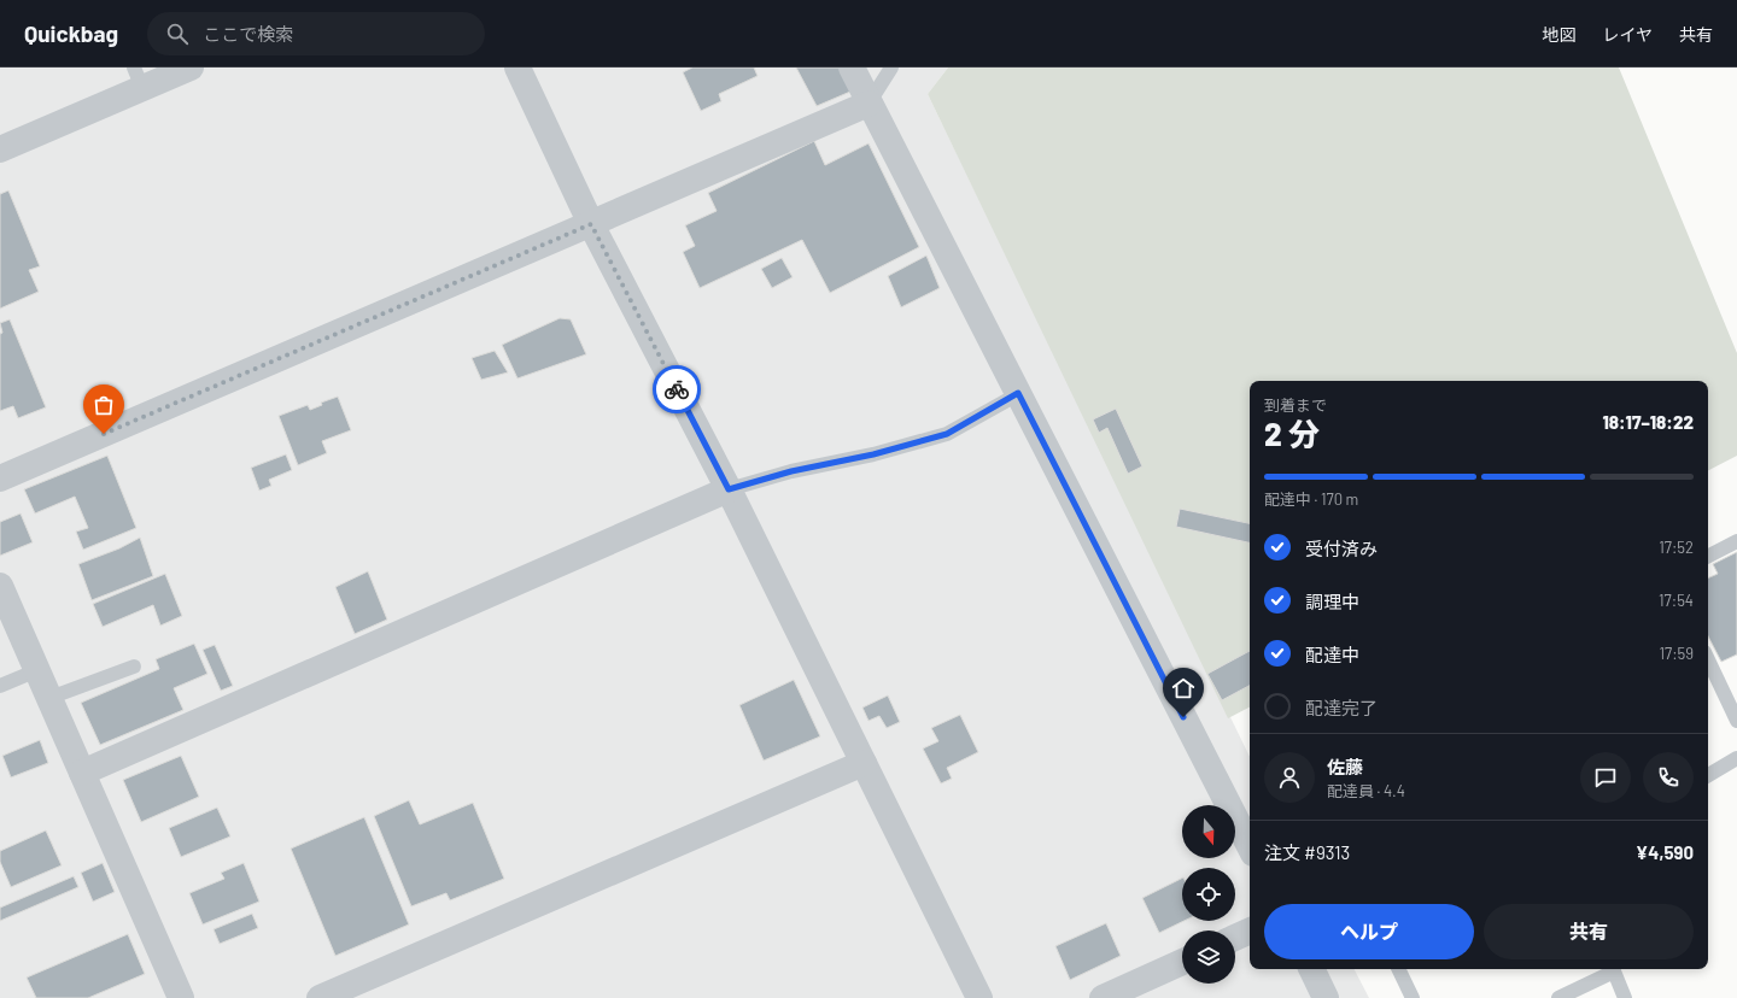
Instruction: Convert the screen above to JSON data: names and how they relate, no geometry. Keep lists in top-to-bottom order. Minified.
{"north":"bottom","page":{"header":"Quickbag","search":"ここで検索","nav":["地図","レイヤ","共有"],"heading":["2 分","到着まで","18:17–18:22"],"panel":["佐藤","配達員 · 4.4","注文 #9313","¥4,590"],"bar":"配達中 · 170 m","list":[["受付済み","17:52"],["調理中","17:54"],["配達中","17:59"],"配達完了"],"buttons":["ヘルプ","共有"]}}
